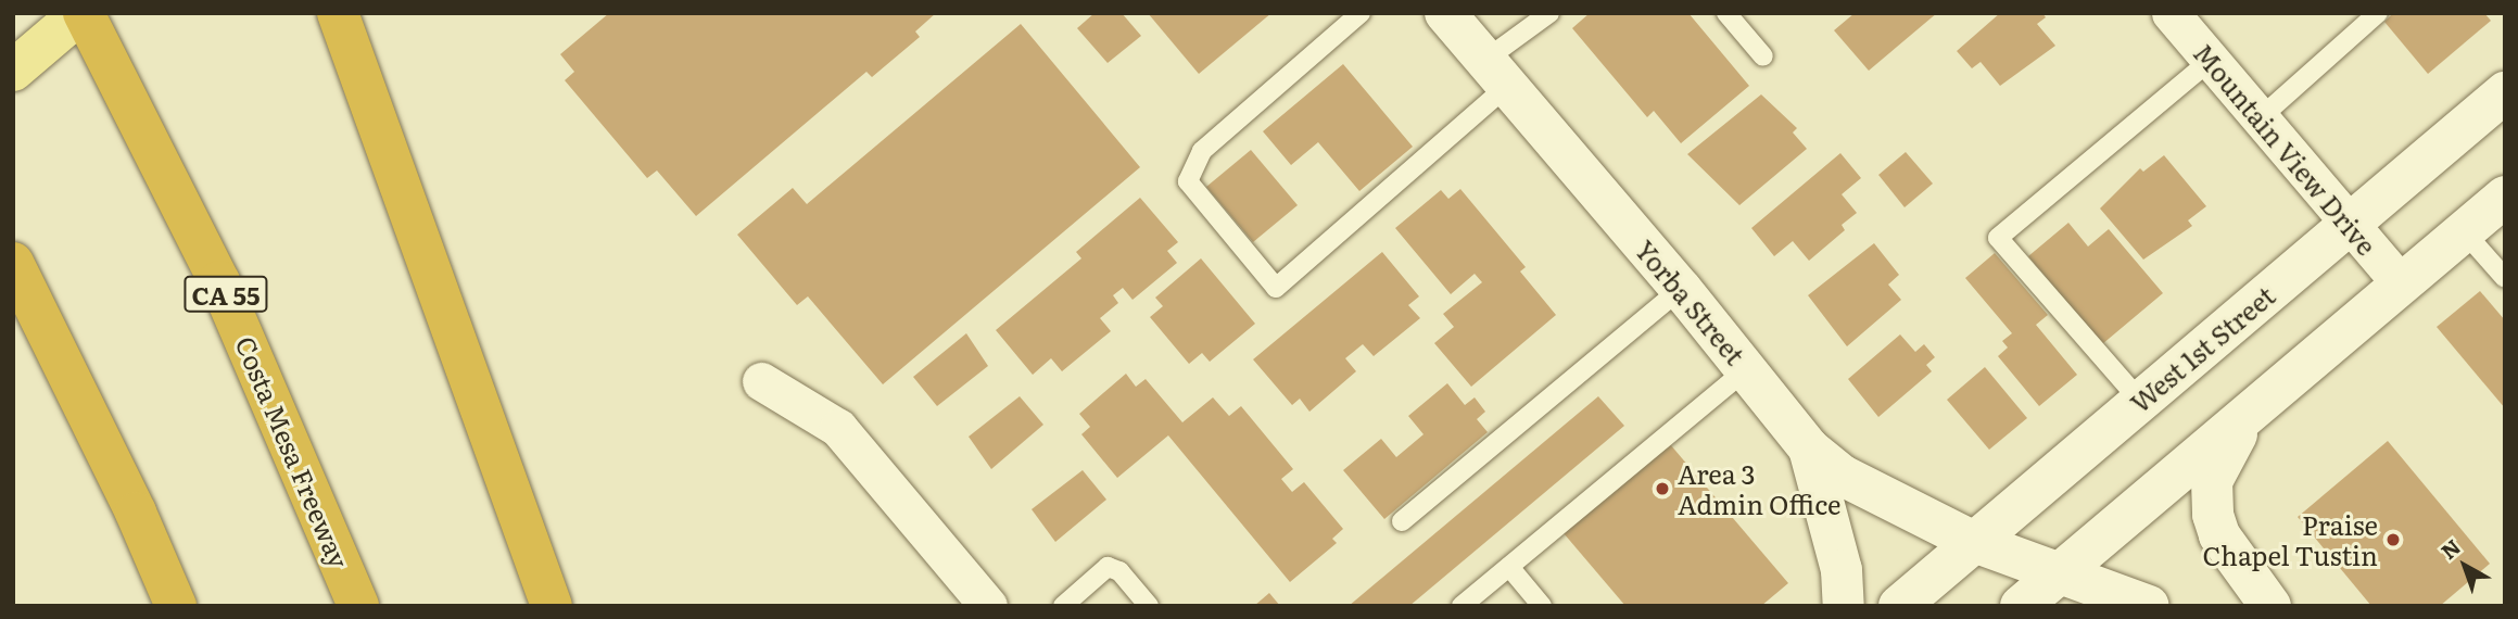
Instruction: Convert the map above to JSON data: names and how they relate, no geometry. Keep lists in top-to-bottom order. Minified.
{"streets":{"highway":["CA 55","Costa Mesa Freeway"],"main road":["Yorba Street","West 1st Street"],"street":["Mountain View Drive"]},"crossings":[["Mountain View Drive","West 1st Street"],["Yorba Street","West 1st Street"]],"places":["Area 3 Admin Office","Praise Chapel Tustin"],"north":"top left"}
